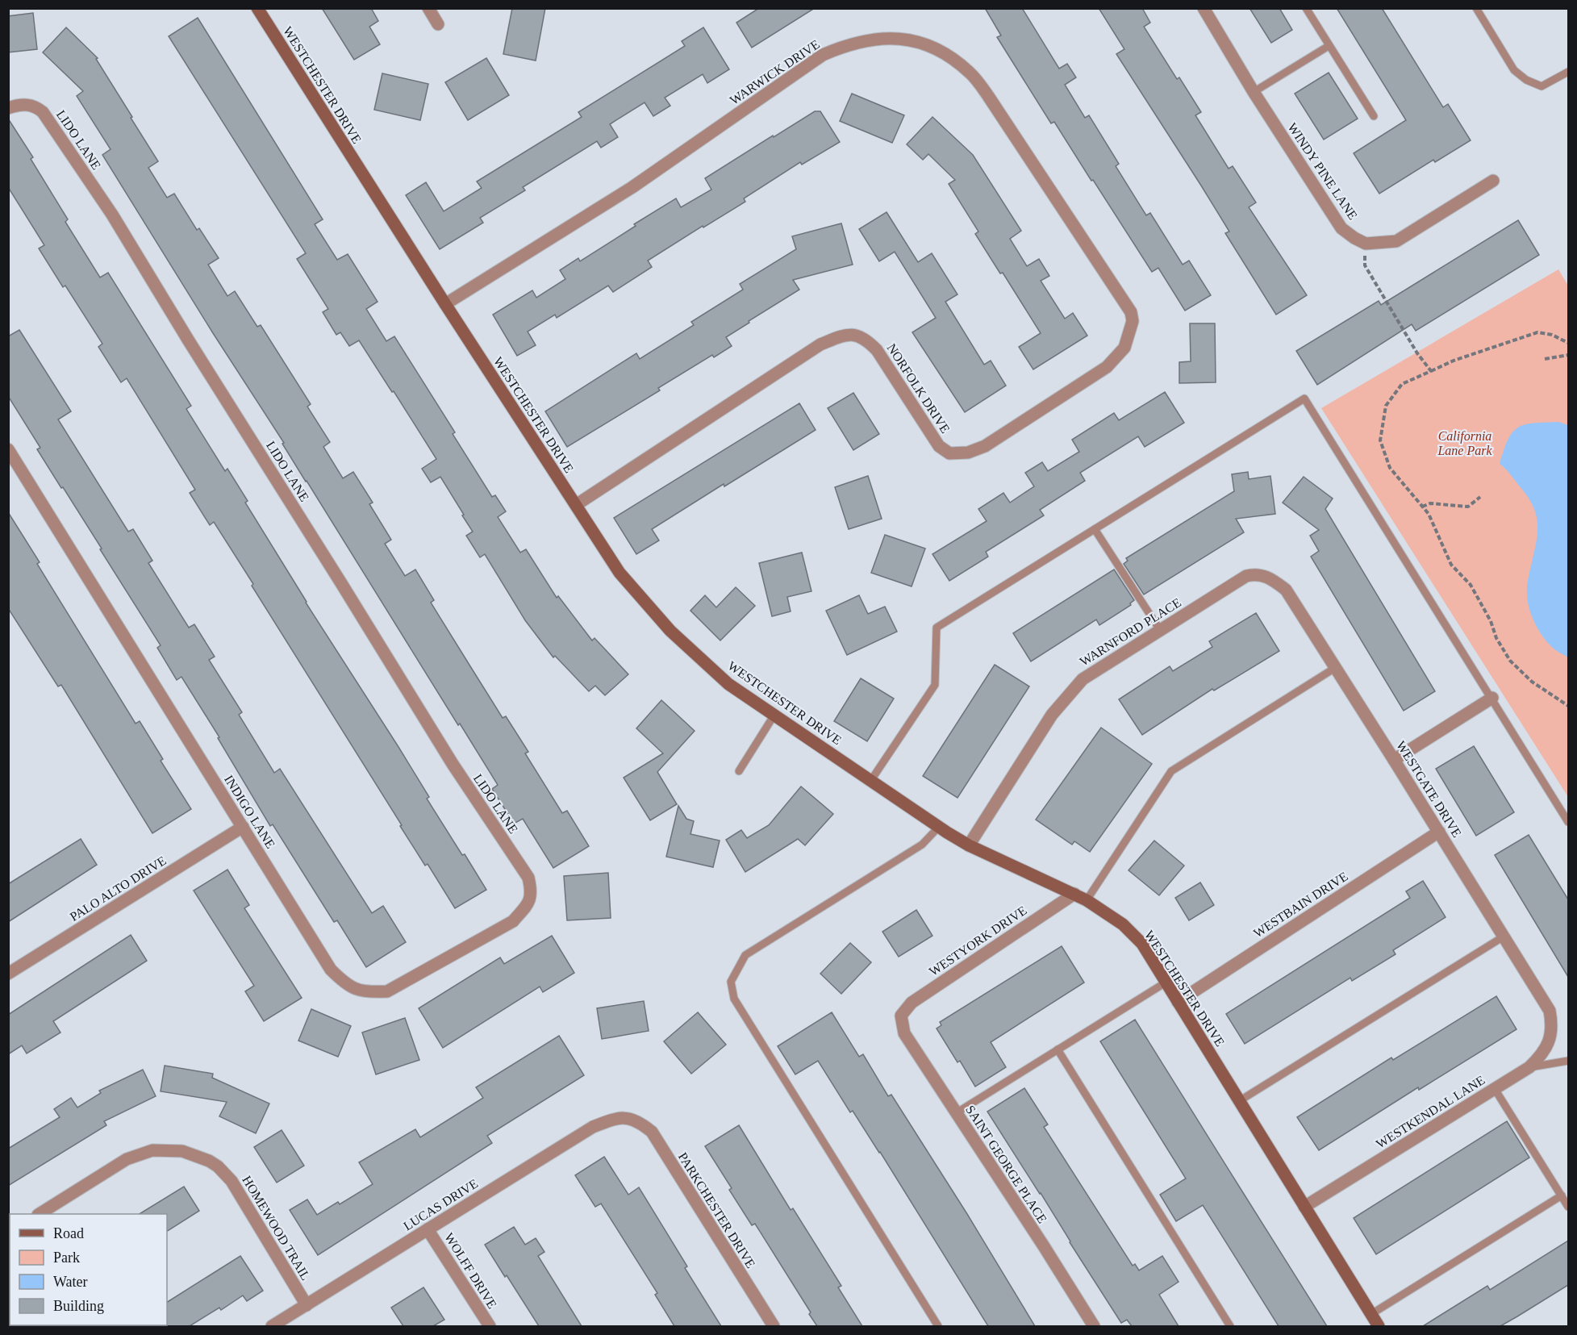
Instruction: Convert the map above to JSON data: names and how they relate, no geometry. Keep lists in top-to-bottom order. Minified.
{"streets":{"street":["WARWICK DRIVE","WESTCHESTER DRIVE","LIDO LANE","WINDY PINE LANE","NORFOLK DRIVE","WARNFORD PLACE","WESTGATE DRIVE","INDIGO LANE","PALO ALTO DRIVE","WESTBAIN DRIVE","WESTYORK DRIVE","WESTKENDAL LANE","SAINT GEORGE PLACE","LUCAS DRIVE","PARKCHESTER DRIVE","HOMEWOOD TRAIL","WOLFF DRIVE"]},"crossings":[["WARWICK DRIVE","WESTCHESTER DRIVE"],["WARWICK DRIVE","NORFOLK DRIVE"],["WESTCHESTER DRIVE","NORFOLK DRIVE"],["WESTCHESTER DRIVE","WARNFORD PLACE"],["WESTCHESTER DRIVE","WESTBAIN DRIVE"],["WESTCHESTER DRIVE","WESTYORK DRIVE"],["WESTCHESTER DRIVE","WESTKENDAL LANE"],["LIDO LANE","INDIGO LANE"],["WARNFORD PLACE","WESTGATE DRIVE"],["WESTGATE DRIVE","WESTBAIN DRIVE"],["WESTGATE DRIVE","WESTKENDAL LANE"],["INDIGO LANE","PALO ALTO DRIVE"],["WESTYORK DRIVE","SAINT GEORGE PLACE"],["LUCAS DRIVE","PARKCHESTER DRIVE"],["LUCAS DRIVE","HOMEWOOD TRAIL"],["LUCAS DRIVE","WOLFF DRIVE"]],"parks":["California Lane Park"],"legend":["Road","Park","Water","Building"]}
